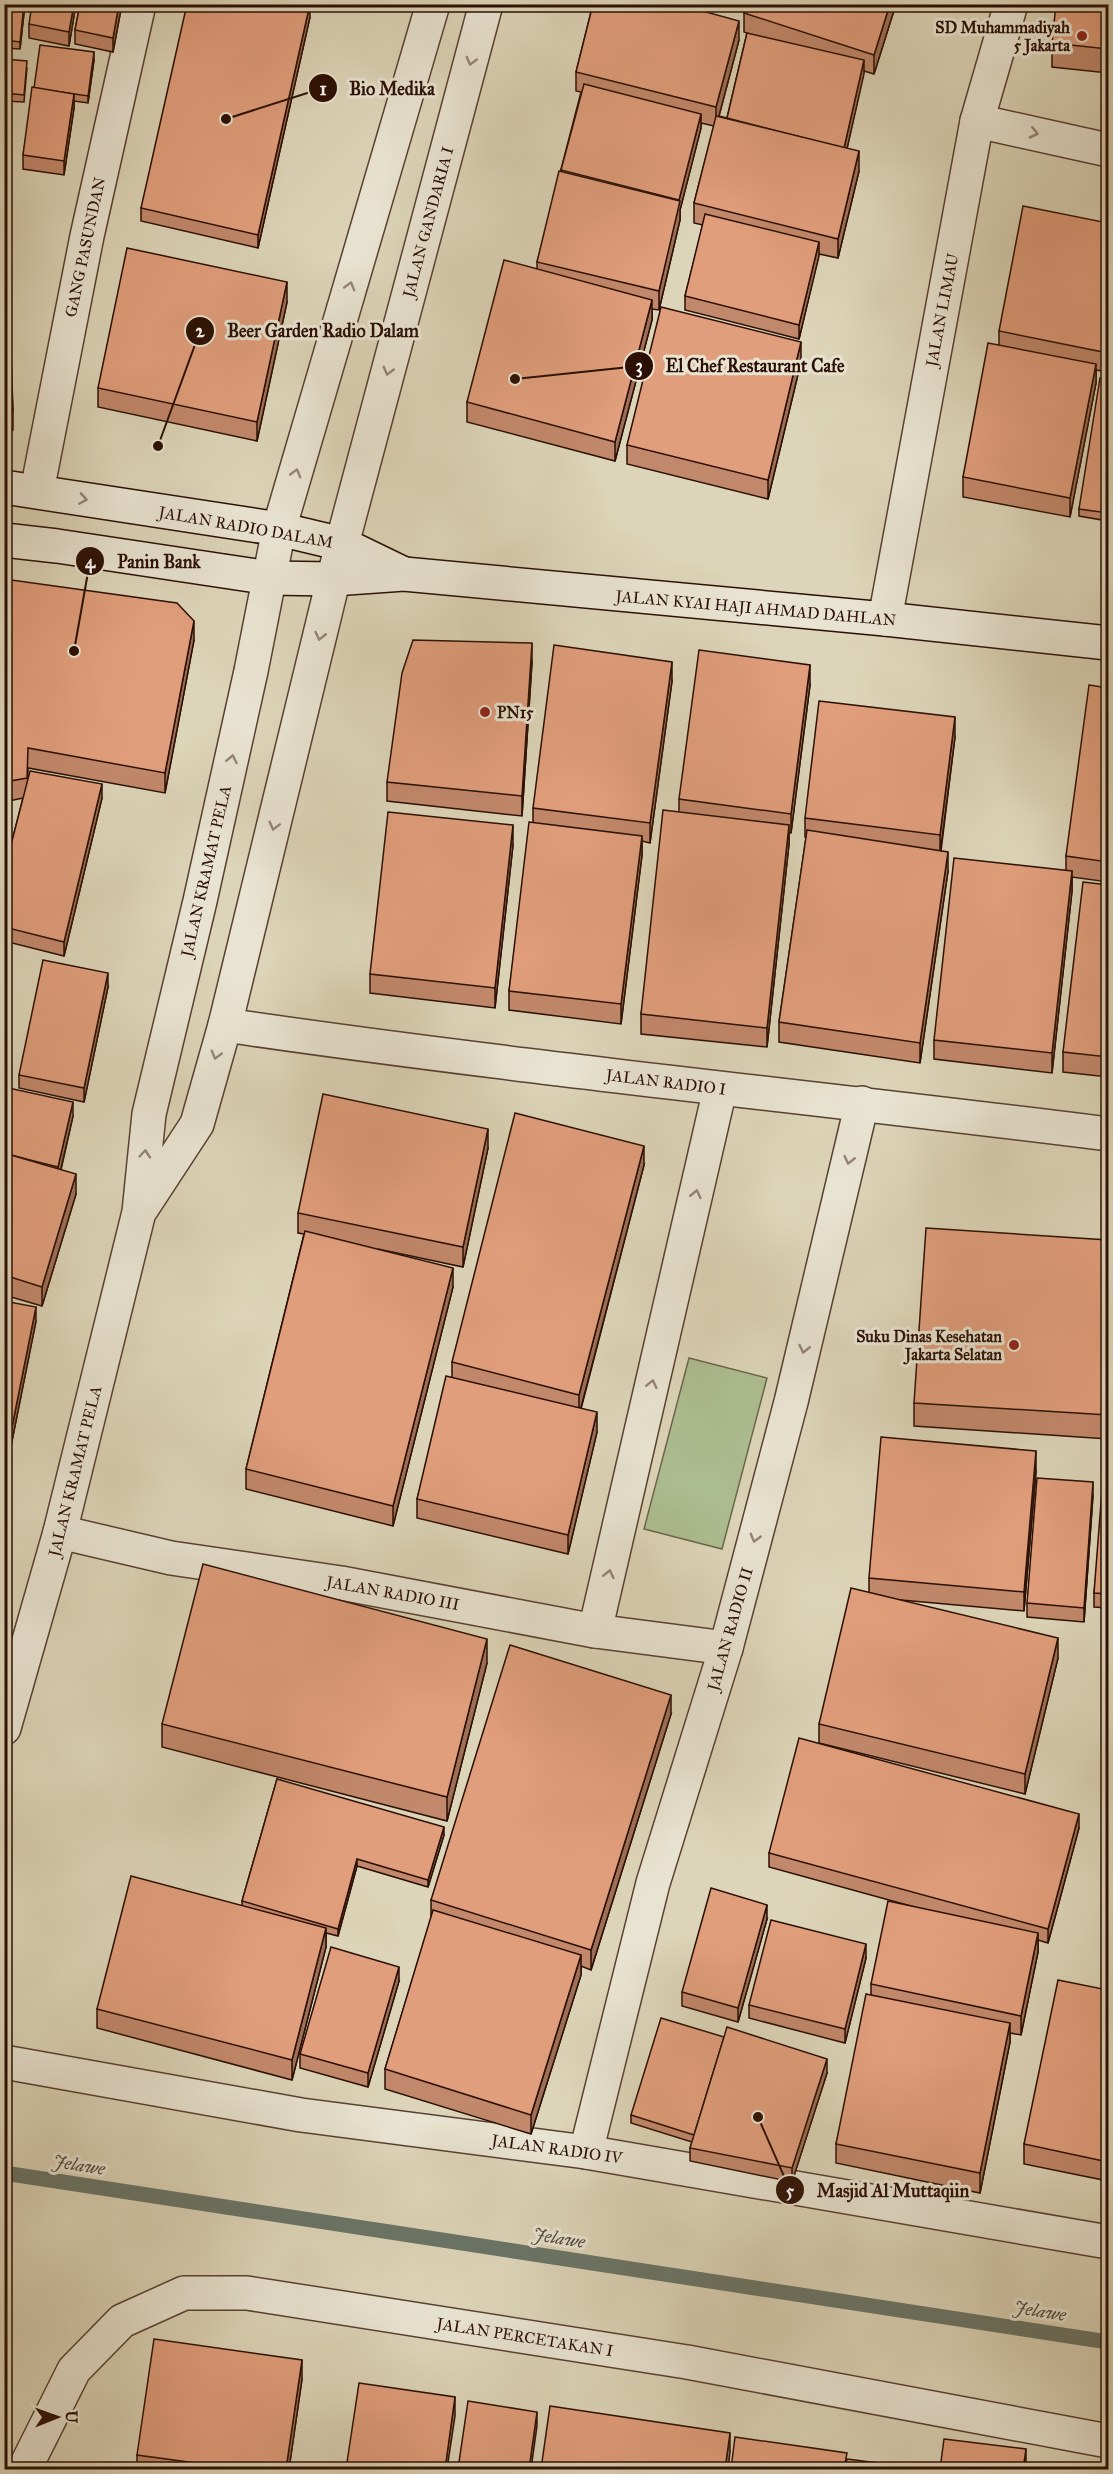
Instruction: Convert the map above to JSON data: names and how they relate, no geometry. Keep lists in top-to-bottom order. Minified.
{"streets":{"street":["JALAN GANDARIA I","GANG PASUNDAN","JALAN LIMAU","JALAN RADIO DALAM","JALAN KYAI HAJI AHMAD DAHLAN","JALAN KRAMAT PELA","JALAN RADIO I","JALAN RADIO III","JALAN RADIO II","JALAN RADIO IV","JALAN PERCETAKAN I"]},"crossings":[["JALAN GANDARIA I","JALAN RADIO DALAM"],["JALAN GANDARIA I","JALAN KRAMAT PELA"],["GANG PASUNDAN","JALAN RADIO DALAM"],["JALAN LIMAU","JALAN KYAI HAJI AHMAD DAHLAN"],["JALAN RADIO DALAM","JALAN KYAI HAJI AHMAD DAHLAN"],["JALAN RADIO DALAM","JALAN KRAMAT PELA"],["JALAN KRAMAT PELA","JALAN RADIO I"],["JALAN KRAMAT PELA","JALAN RADIO III"],["JALAN RADIO I","JALAN RADIO II"],["JALAN RADIO III","JALAN RADIO II"],["JALAN RADIO II","JALAN RADIO IV"]],"water":["Jelawe"],"places":["SD Muhammadiyah 5 Jakarta","Bio Medika","El Chef Restaurant Cafe","Beer Garden Radio Dalam","Panin Bank","PN15","Suku Dinas Kesehatan Jakarta Selatan","Masjid Al Muttaqiin"],"north":"right"}
